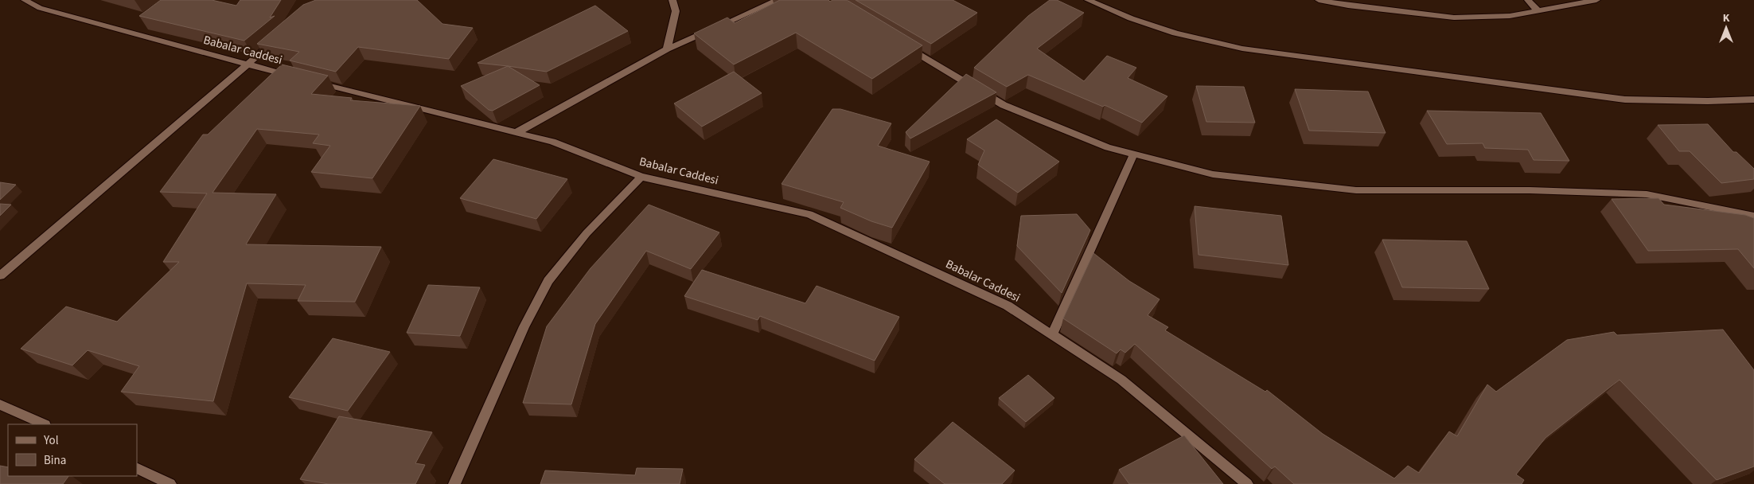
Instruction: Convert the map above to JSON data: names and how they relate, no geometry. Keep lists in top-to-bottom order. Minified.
{"streets":{"street":["Babalar Caddesi"]},"legend":["Yol","Bina"],"north":"top"}
